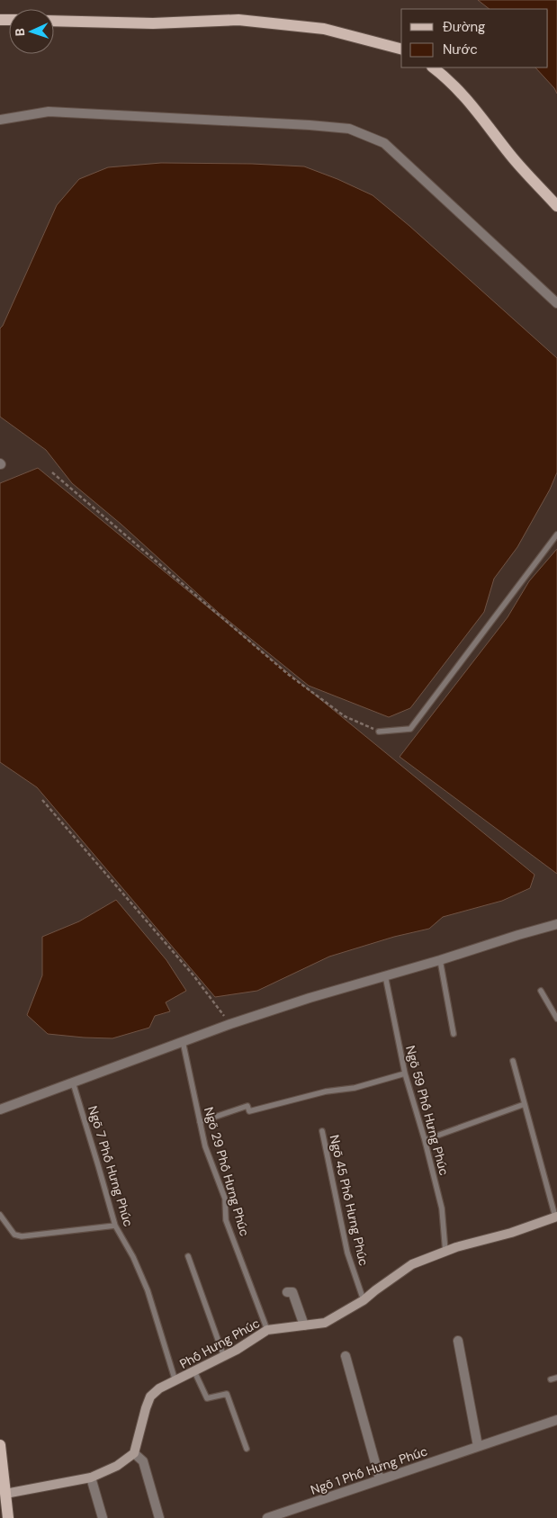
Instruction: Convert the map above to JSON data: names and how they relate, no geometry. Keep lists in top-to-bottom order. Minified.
{"streets":{"street":["Phố Hưng Phúc","Ngõ 1 Phố Hưng Phúc"],"lane":["Ngõ 59 Phố Hưng Phúc","Ngõ 7 Phố Hưng Phúc","Ngõ 29 Phố Hưng Phúc","Ngõ 45 Phố Hưng Phúc"]},"crossings":[["Ngõ 59 Phố Hưng Phúc","Phố Hưng Phúc"],["Ngõ 7 Phố Hưng Phúc","Phố Hưng Phúc"],["Ngõ 29 Phố Hưng Phúc","Phố Hưng Phúc"],["Ngõ 45 Phố Hưng Phúc","Phố Hưng Phúc"]],"legend":["Đường","Nước"],"north":"left"}
